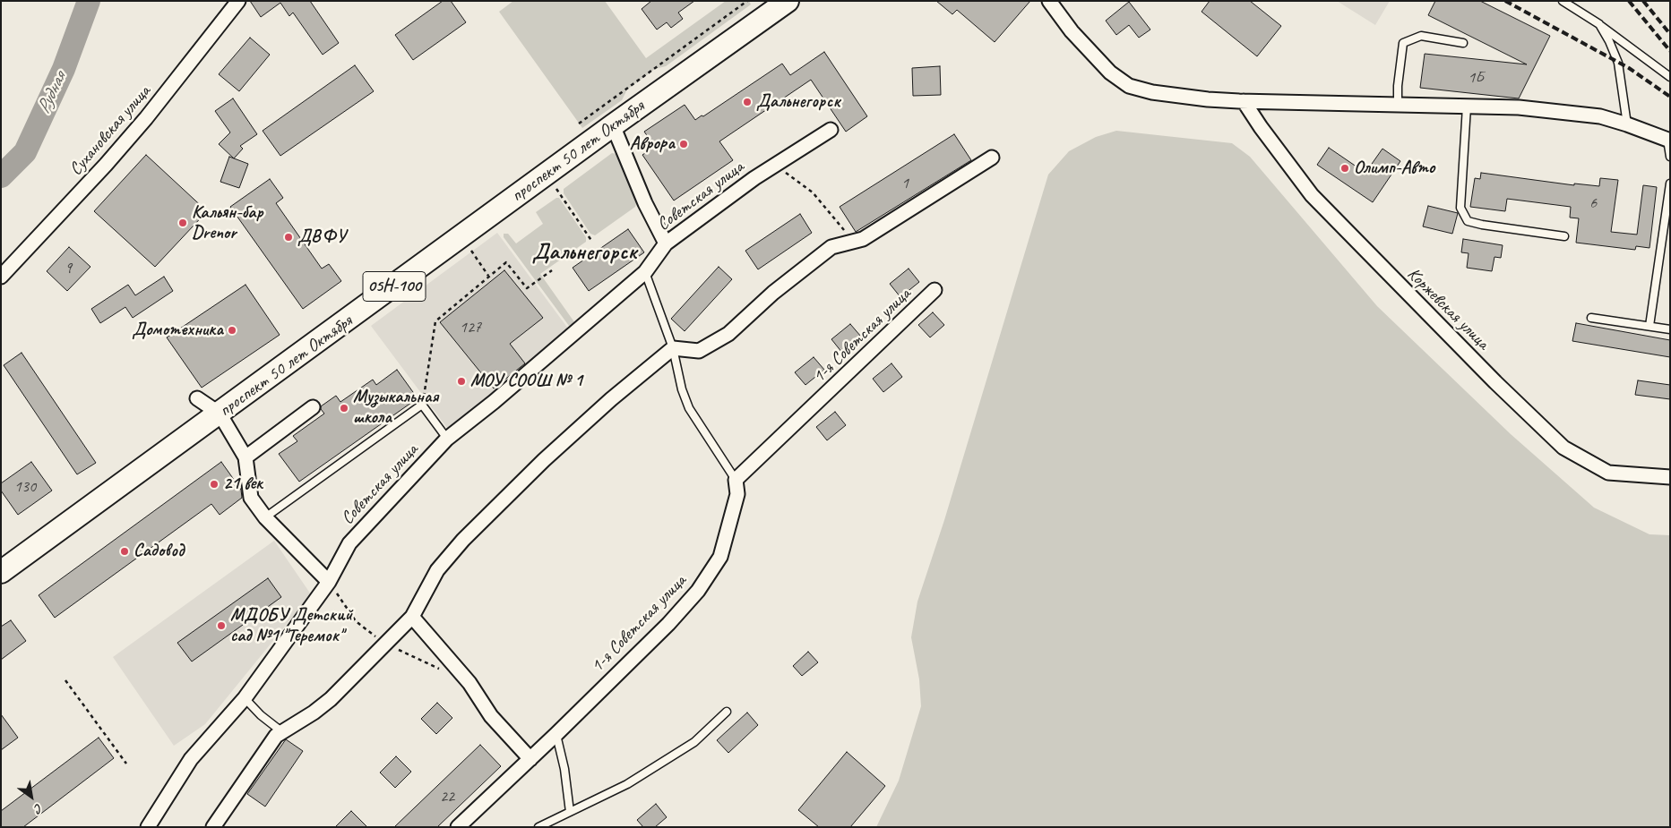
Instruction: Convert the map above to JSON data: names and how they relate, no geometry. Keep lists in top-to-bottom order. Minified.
{"streets":{"main road":["проспект 50 лет Октября","05Н-100"],"street":["Сухановская улица","Советская улица","Коржевская улица","1-я Советская улица"]},"districts":["Дальнегорск"],"water":["Рудная"],"places":["Дальнегорск","Аврора","Олимп-Авто","Кальян-бар Drenor","ДВФУ","Домотехника","МОУ СООШ № 1","Музыкальная школа","21 век","Садовод","МДОБУ Детский сад №1 \"Теремок\""],"house_numbers":["1Б","1","6","9","127","130","22"],"north":"bottom right"}
